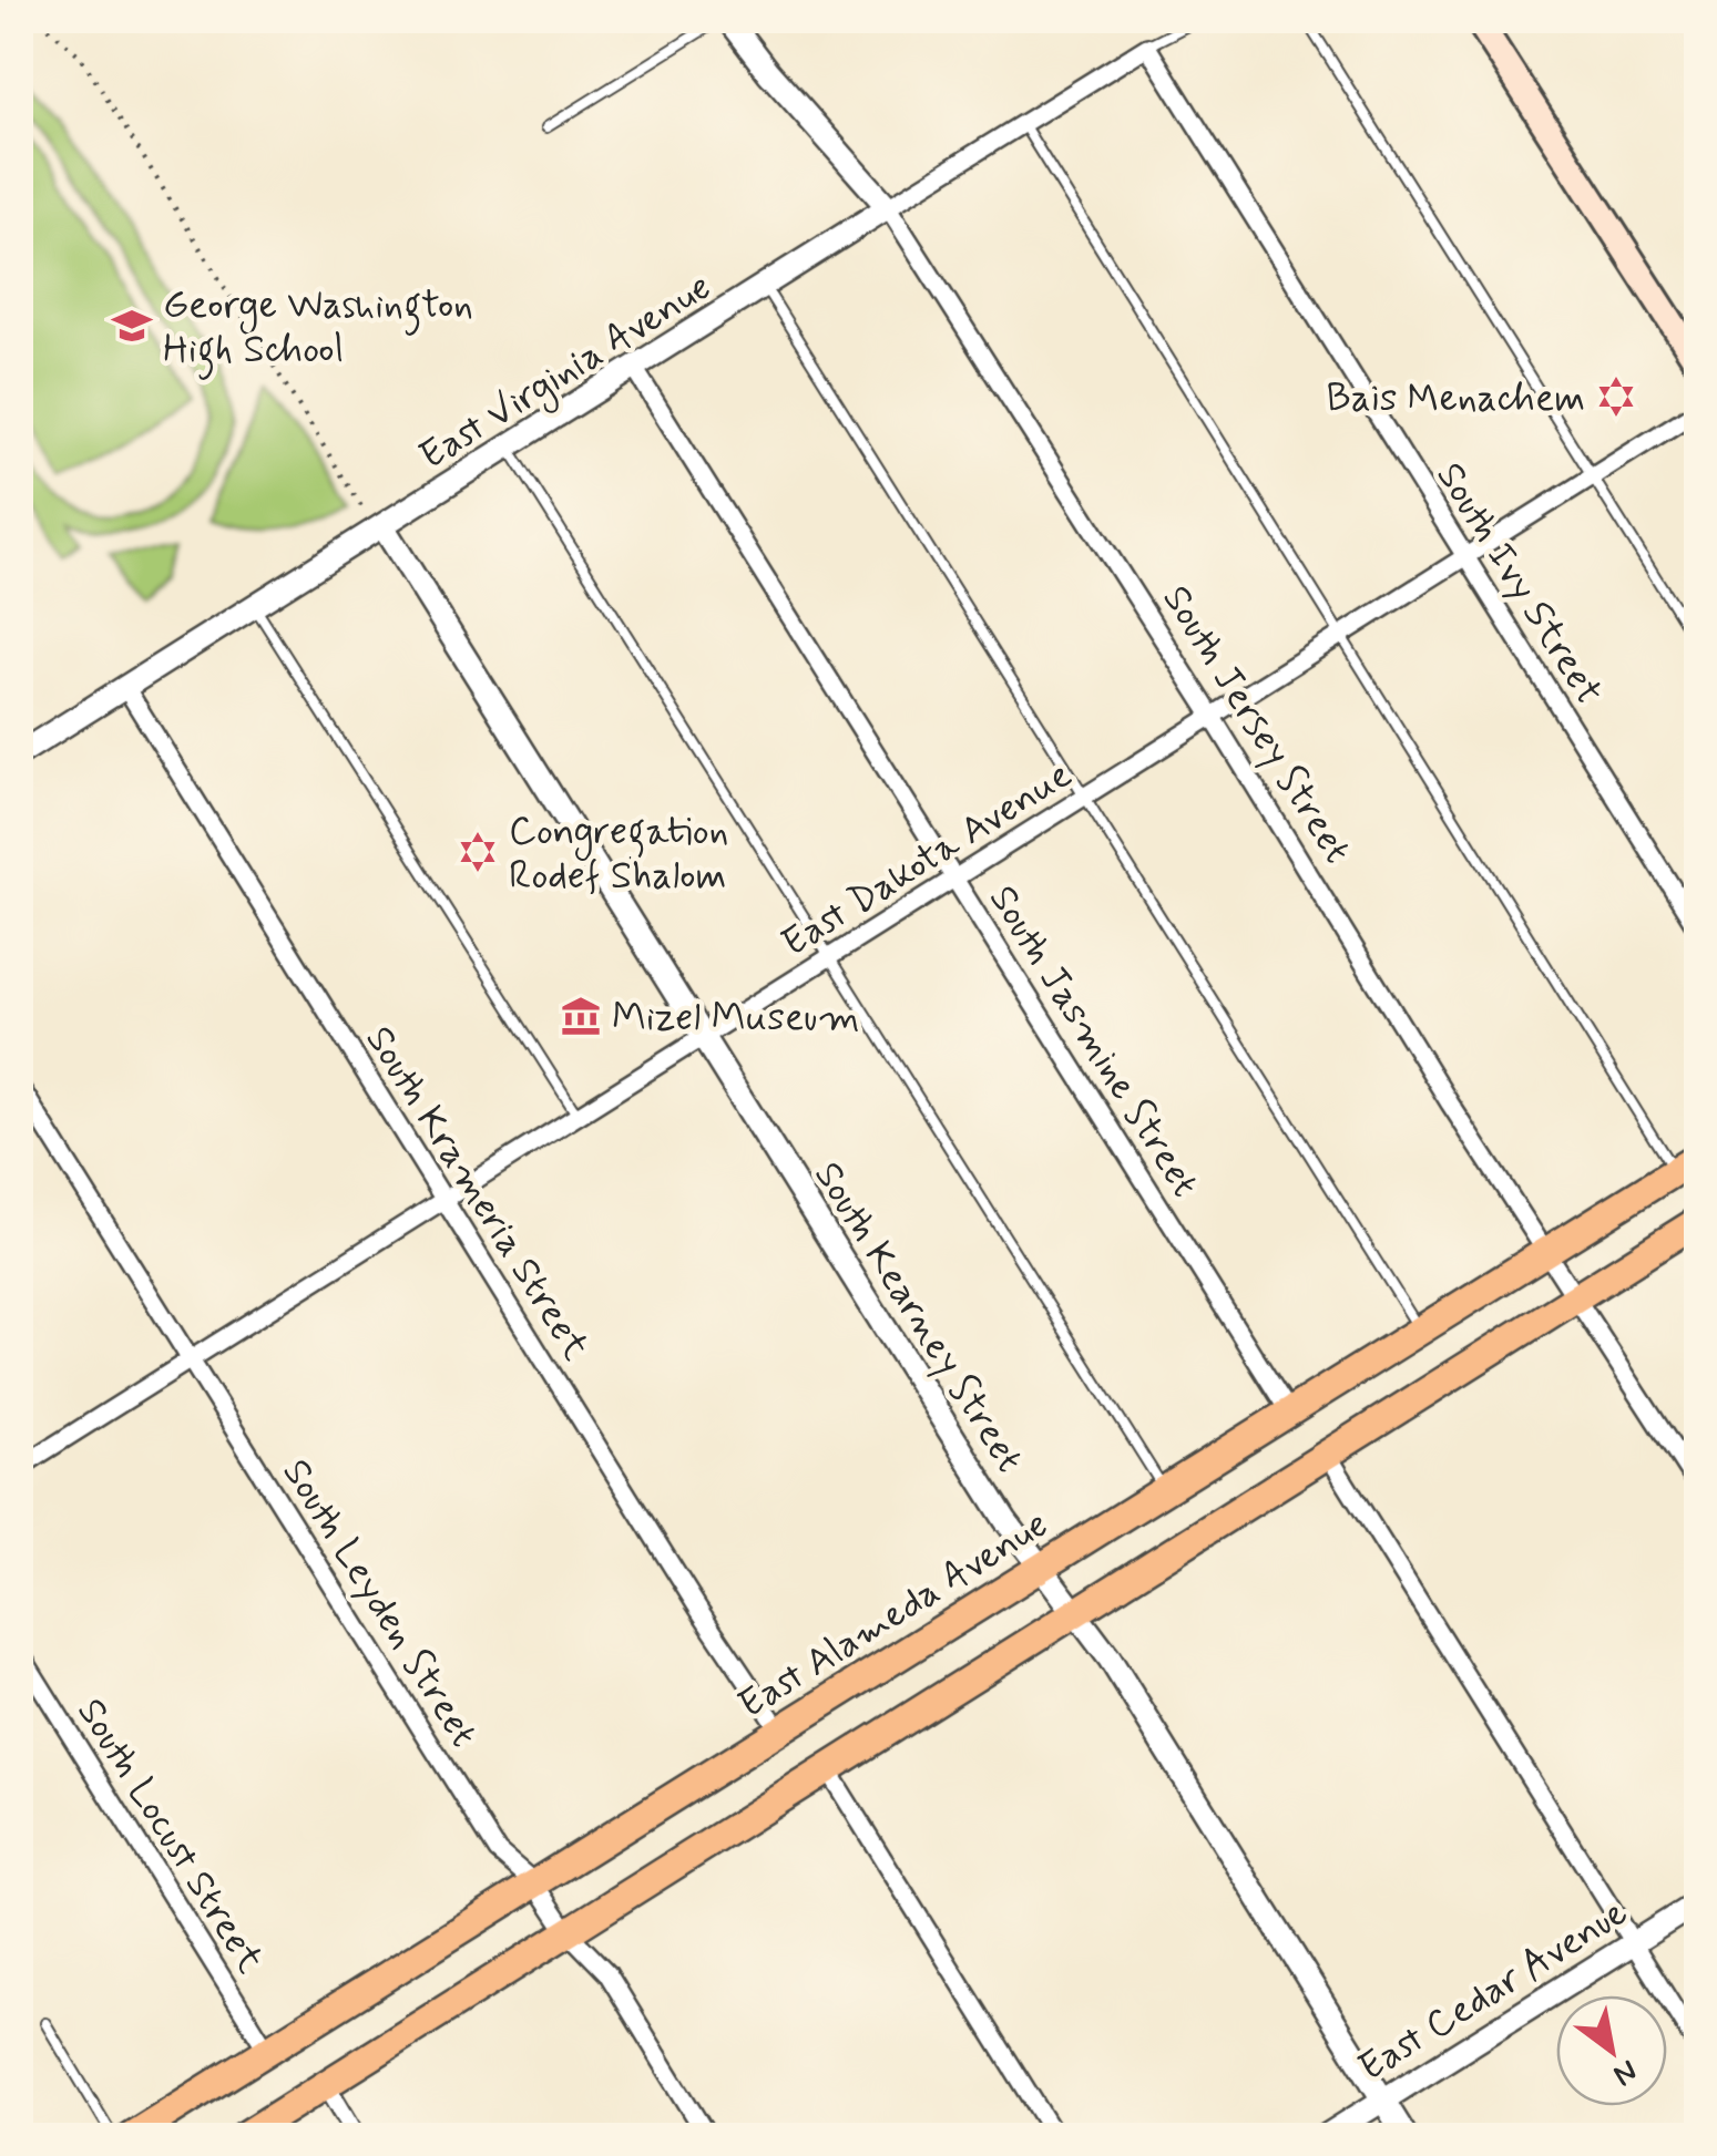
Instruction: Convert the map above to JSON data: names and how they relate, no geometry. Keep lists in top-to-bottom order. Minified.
{"streets":{"main road":["East Alameda Avenue"],"street":["East Virginia Avenue","South Ivy Street","South Jersey Street","East Dakota Avenue","South Jasmine Street","South Krameria Street","South Kearney Street","South Leyden Street","South Locust Street","East Cedar Avenue"]},"crossings":[["East Virginia Avenue","South Ivy Street"],["East Virginia Avenue","South Jersey Street"],["East Virginia Avenue","South Jasmine Street"],["East Virginia Avenue","South Krameria Street"],["East Virginia Avenue","South Kearney Street"],["South Ivy Street","East Dakota Avenue"],["South Jersey Street","East Dakota Avenue"],["South Jersey Street","East Alameda Avenue"],["East Dakota Avenue","South Jasmine Street"],["East Dakota Avenue","South Krameria Street"],["East Dakota Avenue","South Kearney Street"],["East Dakota Avenue","South Leyden Street"],["South Jasmine Street","East Alameda Avenue"],["South Krameria Street","East Alameda Avenue"],["South Kearney Street","East Alameda Avenue"],["South Kearney Street","East Cedar Avenue"],["South Leyden Street","East Alameda Avenue"],["East Alameda Avenue","South Locust Street"]],"places":{"school or university":["George Washington High School"],"synagogue":["Bais Menachem","Congregation Rodef Shalom"],"museum":["Mizel Museum"]},"north":"bottom right"}
